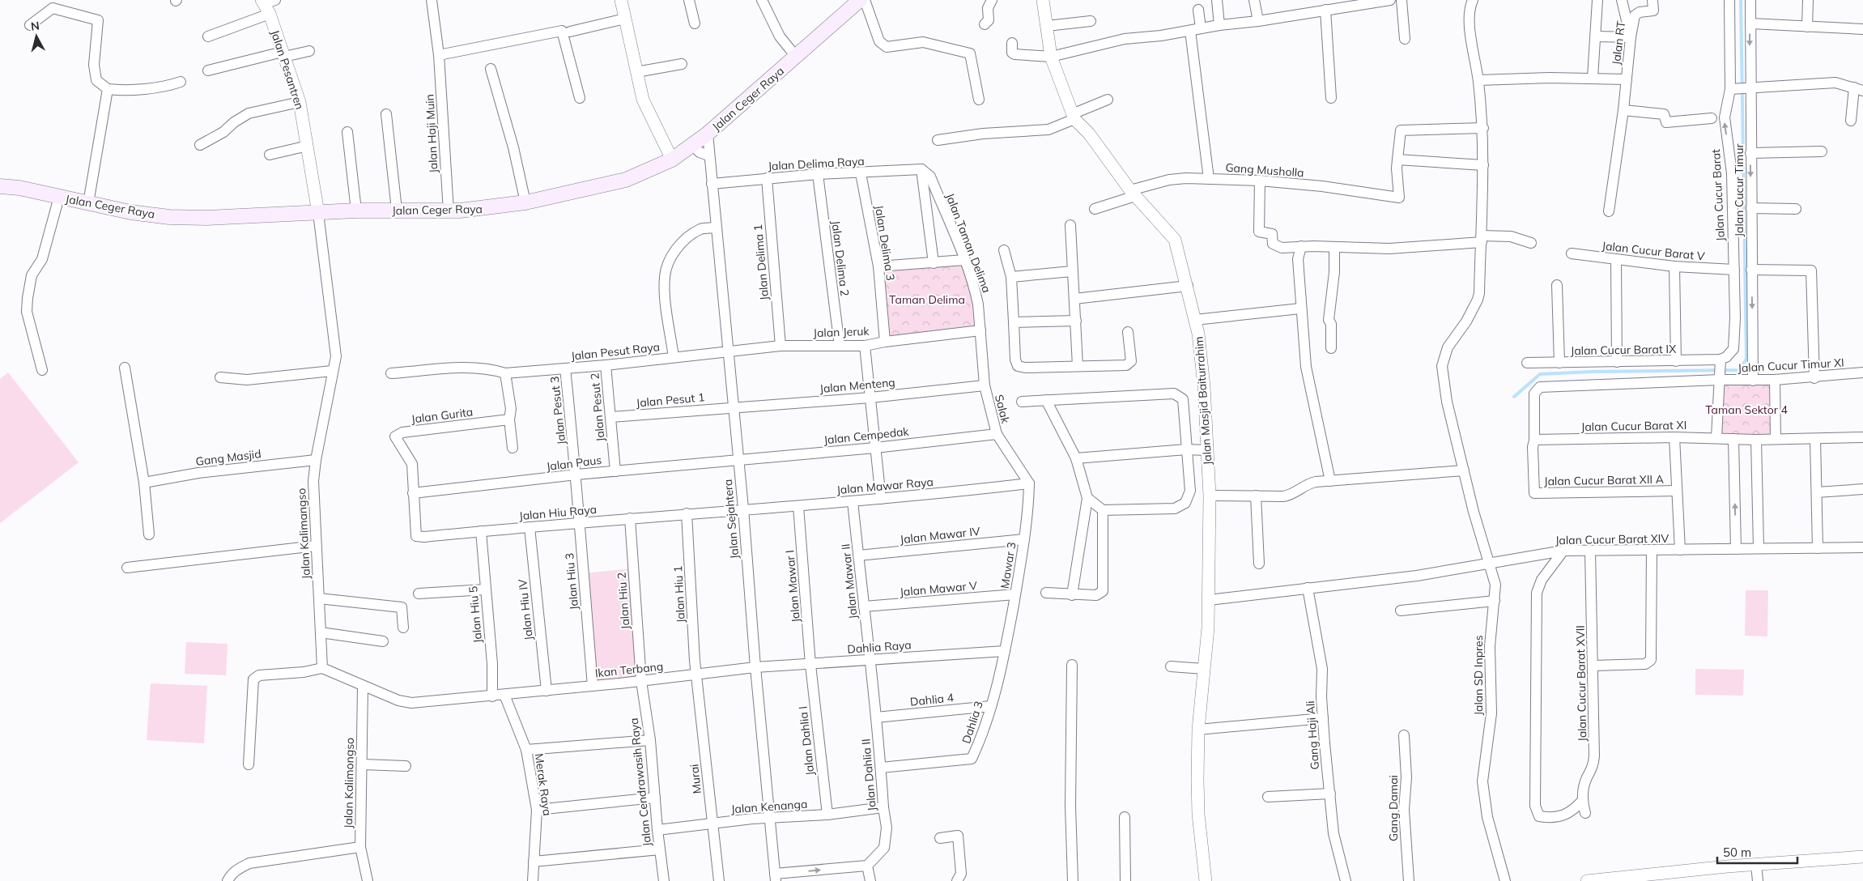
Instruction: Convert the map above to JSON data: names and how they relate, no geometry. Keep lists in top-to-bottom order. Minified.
{"streets":{"main road":["Jalan Ceger Raya"],"street":["Jalan RT","Jalan Pesantren","Jalan Haji Muin","Jalan Delima Raya","Gang Musholla","Jalan Cucur Timur","Jalan Cucur Barat","Jalan Delima 3","Jalan Taman Delima","Jalan Cucur Barat V","Jalan Delima 2","Jalan Delima 1","Jalan Jeruk","Jalan Cucur Barat IX","Jalan Pesut Raya","Jalan Cucur Timur XI","Jalan Menteng","Jalan Pesut 1","Jalan Masjid Baiturrahim","Jalan Pesut 2","Salak","Jalan Pesut 3","Jalan Gurita","Jalan Cucur Barat XI","Jalan Cempedak","Gang Masjid","Jalan Paus","Jalan Cucur Barat XII A","Jalan Mawar Raya","Jalan Hiu Raya","Jalan Sejahtera","Jalan Kalimangso","Jalan Mawar IV","Jalan Cucur Barat XIV","Mawar 3","Jalan Hiu 3","Jalan Mawar II","Jalan Mawar I","Jalan Mawar V","Jalan Hiu 1","Jalan Hiu 2","Jalan Hiu IV","Jalan Hiu 5","Dahlia Raya","Ikan Terbang","Jalan SD Inpres","Jalan Cucur Barat XVII","Dahlia 4","Dahlia 3","Gang Haji Ali","Jalan Dahlia I","Jalan Dahlia II","Murai","Jalan Cendrawasih Raya","Jalan Kalimongso","Merak Raya","Jalan Kenanga","Gang Damai"]},"crossings":[["Jalan Pesantren","Jalan Ceger Raya"],["Jalan Pesantren","Jalan Kalimangso"],["Jalan Ceger Raya","Jalan Haji Muin"],["Jalan Ceger Raya","Jalan Sejahtera"],["Jalan Ceger Raya","Jalan Kalimangso"],["Jalan Delima Raya","Jalan Delima 3"],["Jalan Delima Raya","Jalan Taman Delima"],["Jalan Delima Raya","Jalan Delima 2"],["Jalan Delima Raya","Jalan Delima 1"],["Jalan Delima Raya","Jalan Sejahtera"],["Gang Musholla","Jalan Masjid Baiturrahim"],["Jalan Cucur Timur","Jalan Cucur Timur XI"],["Jalan Cucur Barat","Jalan Cucur Barat V"],["Jalan Cucur Barat","Jalan Cucur Barat IX"],["Jalan Delima 3","Jalan Jeruk"],["Jalan Taman Delima","Jalan Jeruk"],["Jalan Taman Delima","Salak"],["Jalan Delima 2","Jalan Jeruk"],["Jalan Delima 1","Jalan Jeruk"],["Jalan Jeruk","Jalan Pesut Raya"],["Jalan Jeruk","Salak"],["Jalan Jeruk","Jalan Sejahtera"],["Jalan Pesut Raya","Jalan Pesut 2"],["Jalan Pesut Raya","Jalan Pesut 3"],["Jalan Pesut Raya","Jalan Sejahtera"],["Jalan Cucur Timur XI","Jalan Cucur Barat XI"],["Jalan Cucur Timur XI","Jalan Cucur Barat XII A"],["Jalan Menteng","Jalan Pesut 1"],["Jalan Menteng","Salak"],["Jalan Menteng","Jalan Sejahtera"],["Jalan Pesut 1","Jalan Pesut 2"],["Jalan Pesut 1","Jalan Sejahtera"],["Jalan Masjid Baiturrahim","Jalan Cucur Barat XIV"],["Jalan Pesut 2","Jalan Paus"],["Salak","Jalan Cempedak"],["Salak","Jalan Mawar Raya"],["Salak","Mawar 3"],["Jalan Pesut 3","Jalan Paus"],["Jalan Pesut 3","Jalan Hiu 3"],["Jalan Gurita","Jalan Paus"],["Jalan Gurita","Jalan Hiu Raya"],["Jalan Cempedak","Jalan Paus"],["Jalan Cempedak","Jalan Sejahtera"],["Gang Masjid","Jalan Kalimangso"],["Jalan Paus","Jalan Hiu Raya"],["Jalan Paus","Jalan Sejahtera"],["Jalan Paus","Jalan Hiu 3"],["Jalan Mawar Raya","Jalan Hiu Raya"],["Jalan Mawar Raya","Jalan Sejahtera"],["Jalan Mawar Raya","Mawar 3"],["Jalan Mawar Raya","Jalan Mawar II"],["Jalan Mawar Raya","Jalan Mawar I"],["Jalan Hiu Raya","Jalan Sejahtera"],["Jalan Hiu Raya","Jalan Hiu 3"],["Jalan Hiu Raya","Jalan Hiu 1"],["Jalan Hiu Raya","Jalan Hiu 2"],["Jalan Hiu Raya","Jalan Hiu IV"],["Jalan Hiu Raya","Jalan Hiu 5"],["Jalan Sejahtera","Dahlia Raya"],["Jalan Sejahtera","Ikan Terbang"],["Jalan Sejahtera","Jalan Kenanga"],["Jalan Mawar IV","Mawar 3"],["Jalan Mawar IV","Jalan Mawar II"],["Jalan Cucur Barat XIV","Jalan SD Inpres"],["Jalan Cucur Barat XIV","Jalan Cucur Barat XVII"],["Jalan Cucur Barat XIV","Gang Haji Ali"],["Mawar 3","Jalan Mawar V"],["Mawar 3","Dahlia Raya"],["Mawar 3","Dahlia 3"],["Jalan Hiu 3","Ikan Terbang"],["Jalan Mawar II","Jalan Mawar V"],["Jalan Mawar II","Dahlia Raya"],["Jalan Mawar II","Jalan Dahlia II"],["Jalan Mawar I","Dahlia Raya"],["Jalan Mawar I","Jalan Dahlia I"],["Jalan Hiu 1","Ikan Terbang"],["Jalan Hiu 1","Murai"],["Jalan Hiu 2","Ikan Terbang"],["Jalan Hiu 2","Jalan Cendrawasih Raya"],["Jalan Hiu IV","Ikan Terbang"],["Dahlia Raya","Ikan Terbang"],["Dahlia Raya","Dahlia 3"],["Dahlia Raya","Jalan Dahlia I"],["Dahlia Raya","Jalan Dahlia II"],["Ikan Terbang","Murai"],["Ikan Terbang","Jalan Cendrawasih Raya"],["Ikan Terbang","Merak Raya"],["Dahlia 4","Dahlia 3"],["Dahlia 4","Jalan Dahlia II"],["Dahlia 3","Jalan Dahlia II"],["Jalan Dahlia I","Jalan Kenanga"],["Jalan Dahlia II","Jalan Kenanga"],["Murai","Jalan Kenanga"],["Jalan Cendrawasih Raya","Jalan Kenanga"]],"one_way":["Jalan Cucur Barat"],"parks":["Taman Delima","Taman Sektor 4"],"scale_bar":"50 m","north":"top"}
